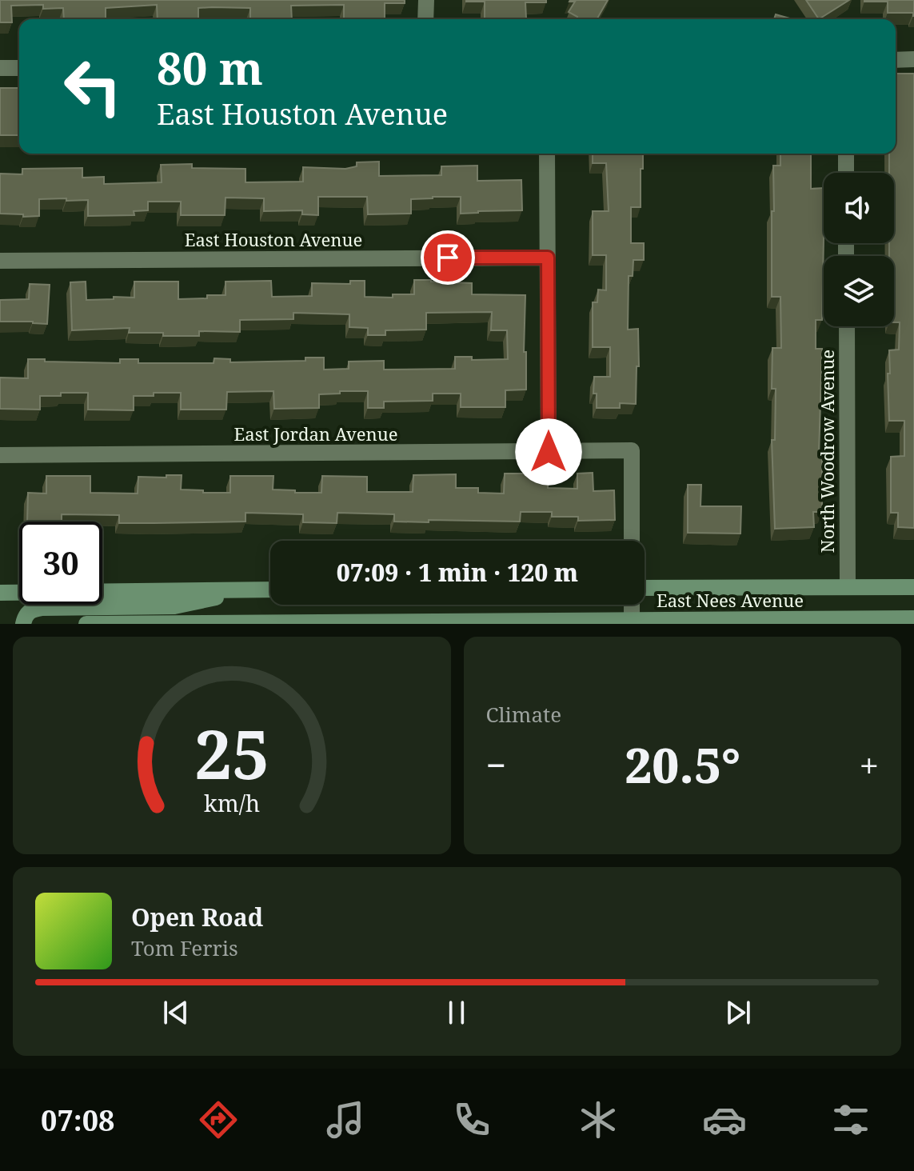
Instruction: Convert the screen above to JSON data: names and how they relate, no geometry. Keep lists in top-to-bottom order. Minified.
{"streets":{"main road":["East Nees Avenue"],"street":["East Houston Avenue","East Jordan Avenue","North Woodrow Avenue"]},"crossings":[["North Woodrow Avenue","East Nees Avenue"]],"page":{"turn":["80 m","East Houston Avenue"],"limit":"30","trip":"07:09 · 1 min · 120 m","tile":"Climate","heat":["−","20.5°","+"],"song":["Open Road","Tom Ferris"],"tabs":"07:08","gauge":["25","km/h"]}}
